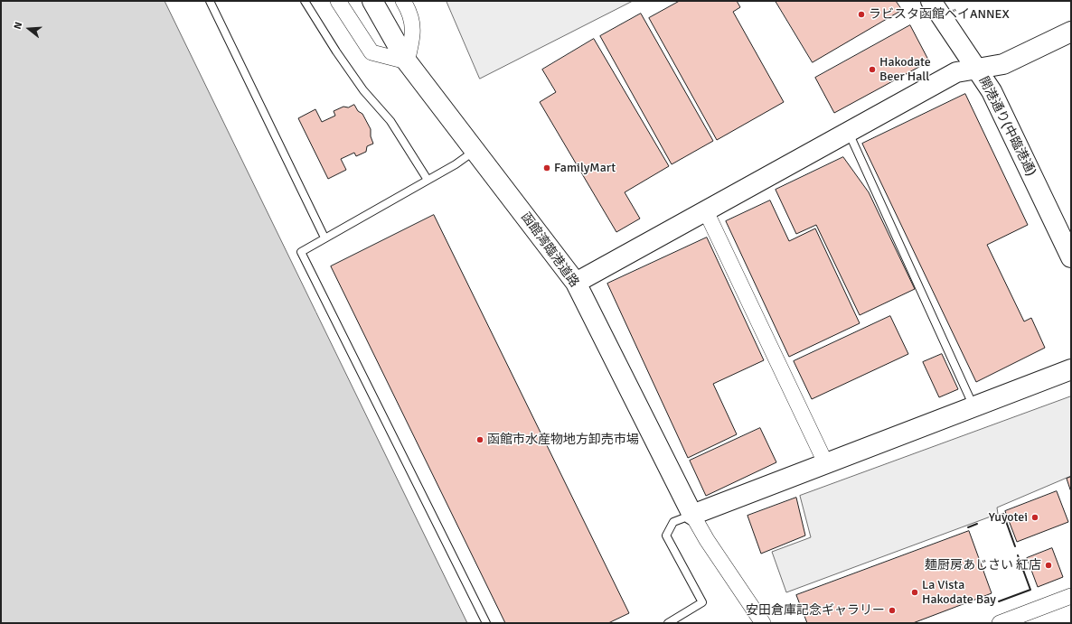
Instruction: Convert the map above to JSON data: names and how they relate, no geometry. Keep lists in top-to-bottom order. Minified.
{"streets":{"street":["開港通り(中臨港通)","函館湾臨港道路"]},"places":["ラビスタ函館ベイANNEX","Hakodate Beer Hall","FamilyMart","函館市水産物地方卸売市場","Yuyotei","麺厨房あじさい 紅店","La Vista Hakodate Bay","安田倉庫記念ギャラリー"],"north":"left"}
